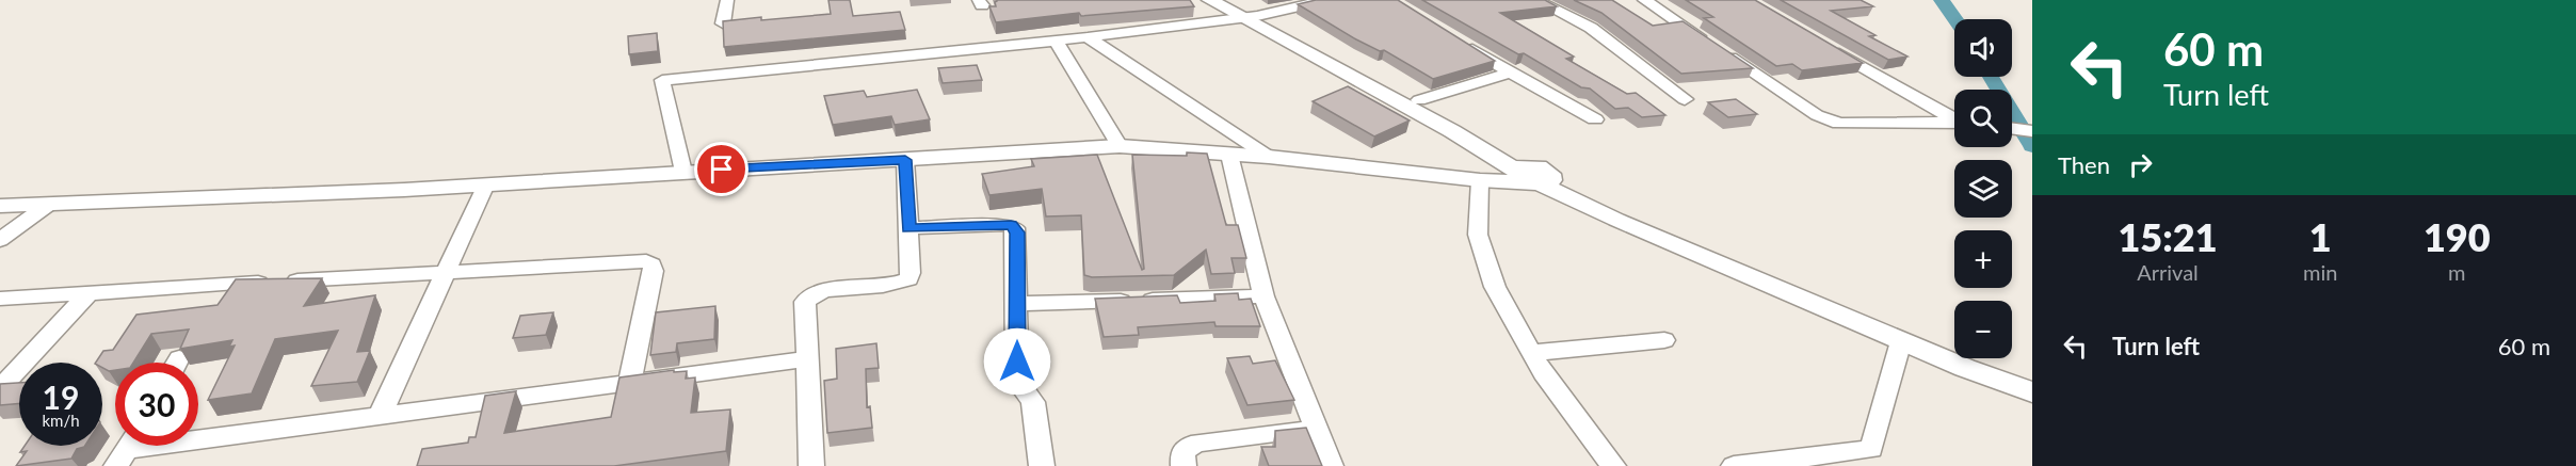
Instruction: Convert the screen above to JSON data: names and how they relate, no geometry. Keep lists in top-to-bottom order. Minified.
{"page":{"turn":["60 m","Turn left"],"map_buttons":["+","−"],"then":"Then","eta":["15:21","Arrival","1","min","190","m"],"list":[{"name":"Turn left","value":"60 m"}],"speed":"19 km/h","limit":"30"}}
